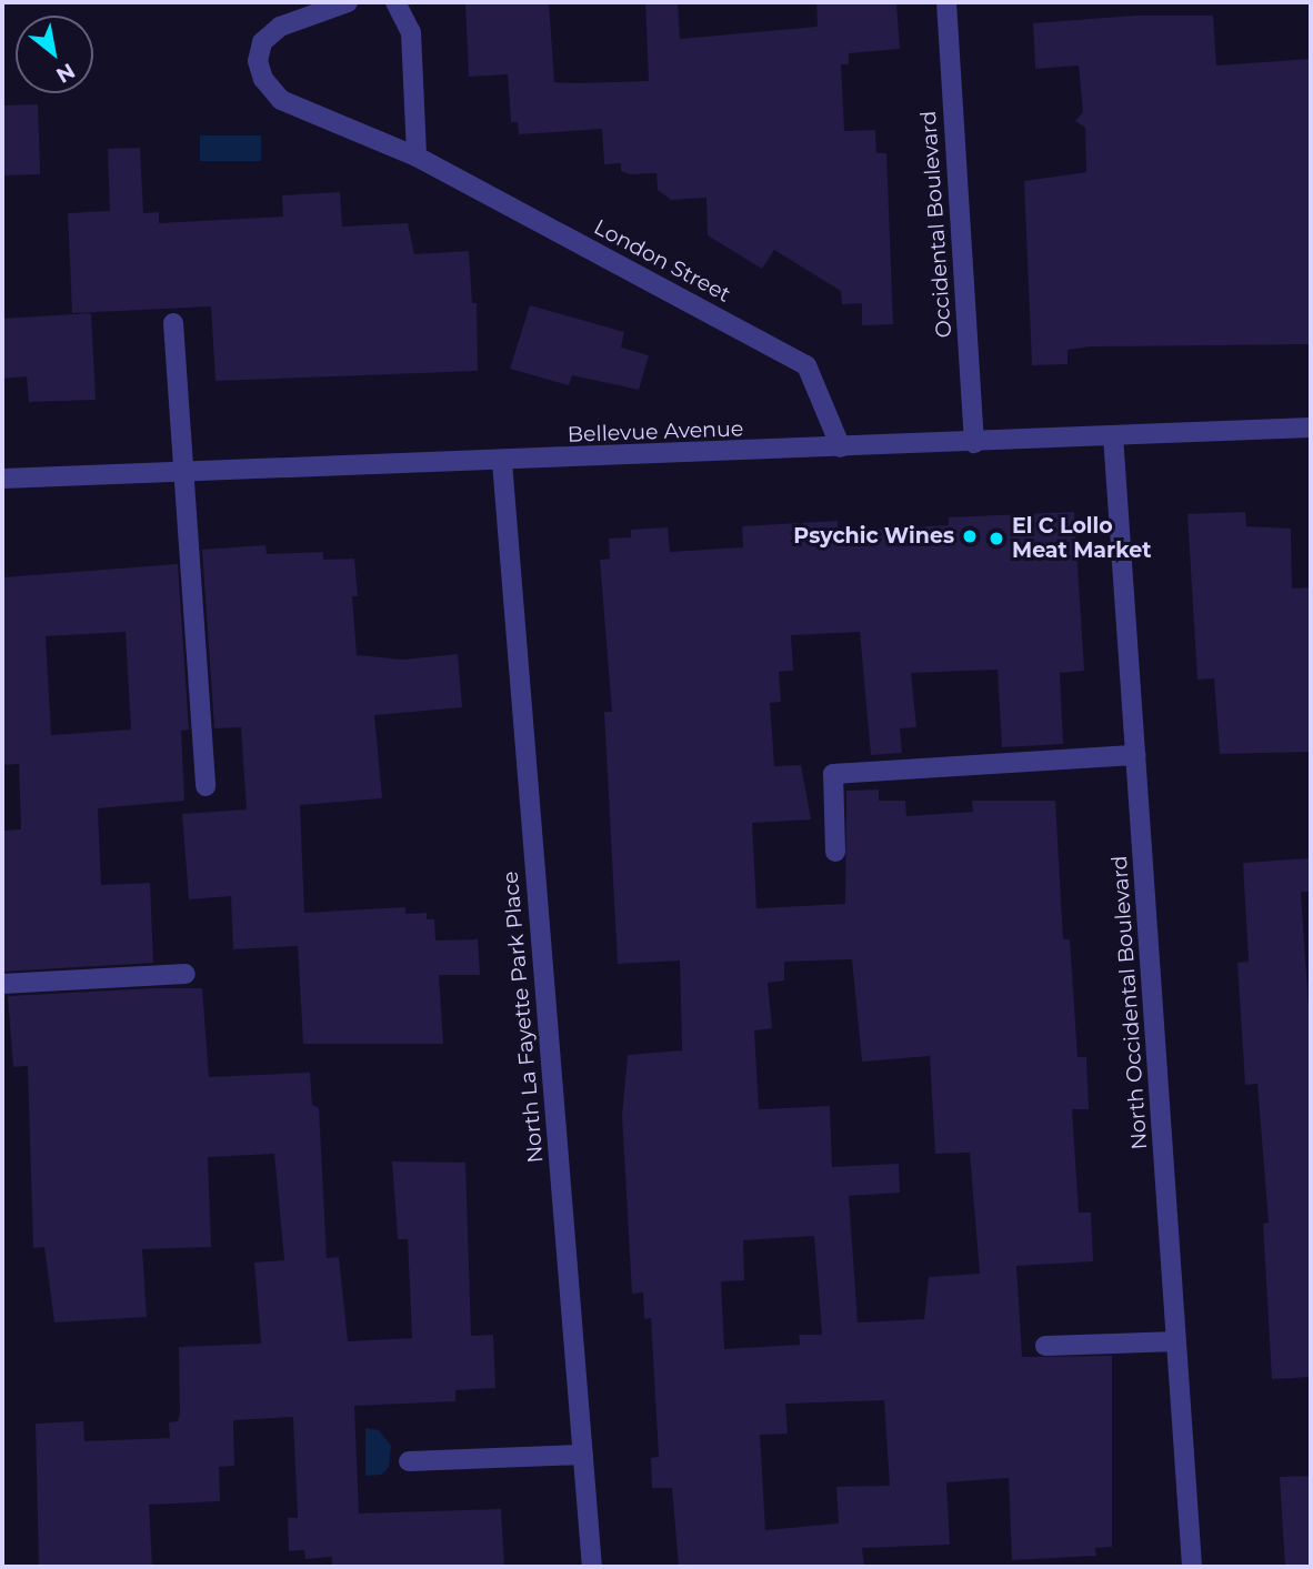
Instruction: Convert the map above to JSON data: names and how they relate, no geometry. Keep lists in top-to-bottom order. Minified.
{"streets":{"street":["Occidental Boulevard","London Street","Bellevue Avenue","North Occidental Boulevard","North La Fayette Park Place"]},"crossings":[["Occidental Boulevard","Bellevue Avenue"],["London Street","Bellevue Avenue"],["Bellevue Avenue","North Occidental Boulevard"],["Bellevue Avenue","North La Fayette Park Place"]],"places":["Psychic Wines","El C Lollo Meat Market"],"north":"bottom right"}
